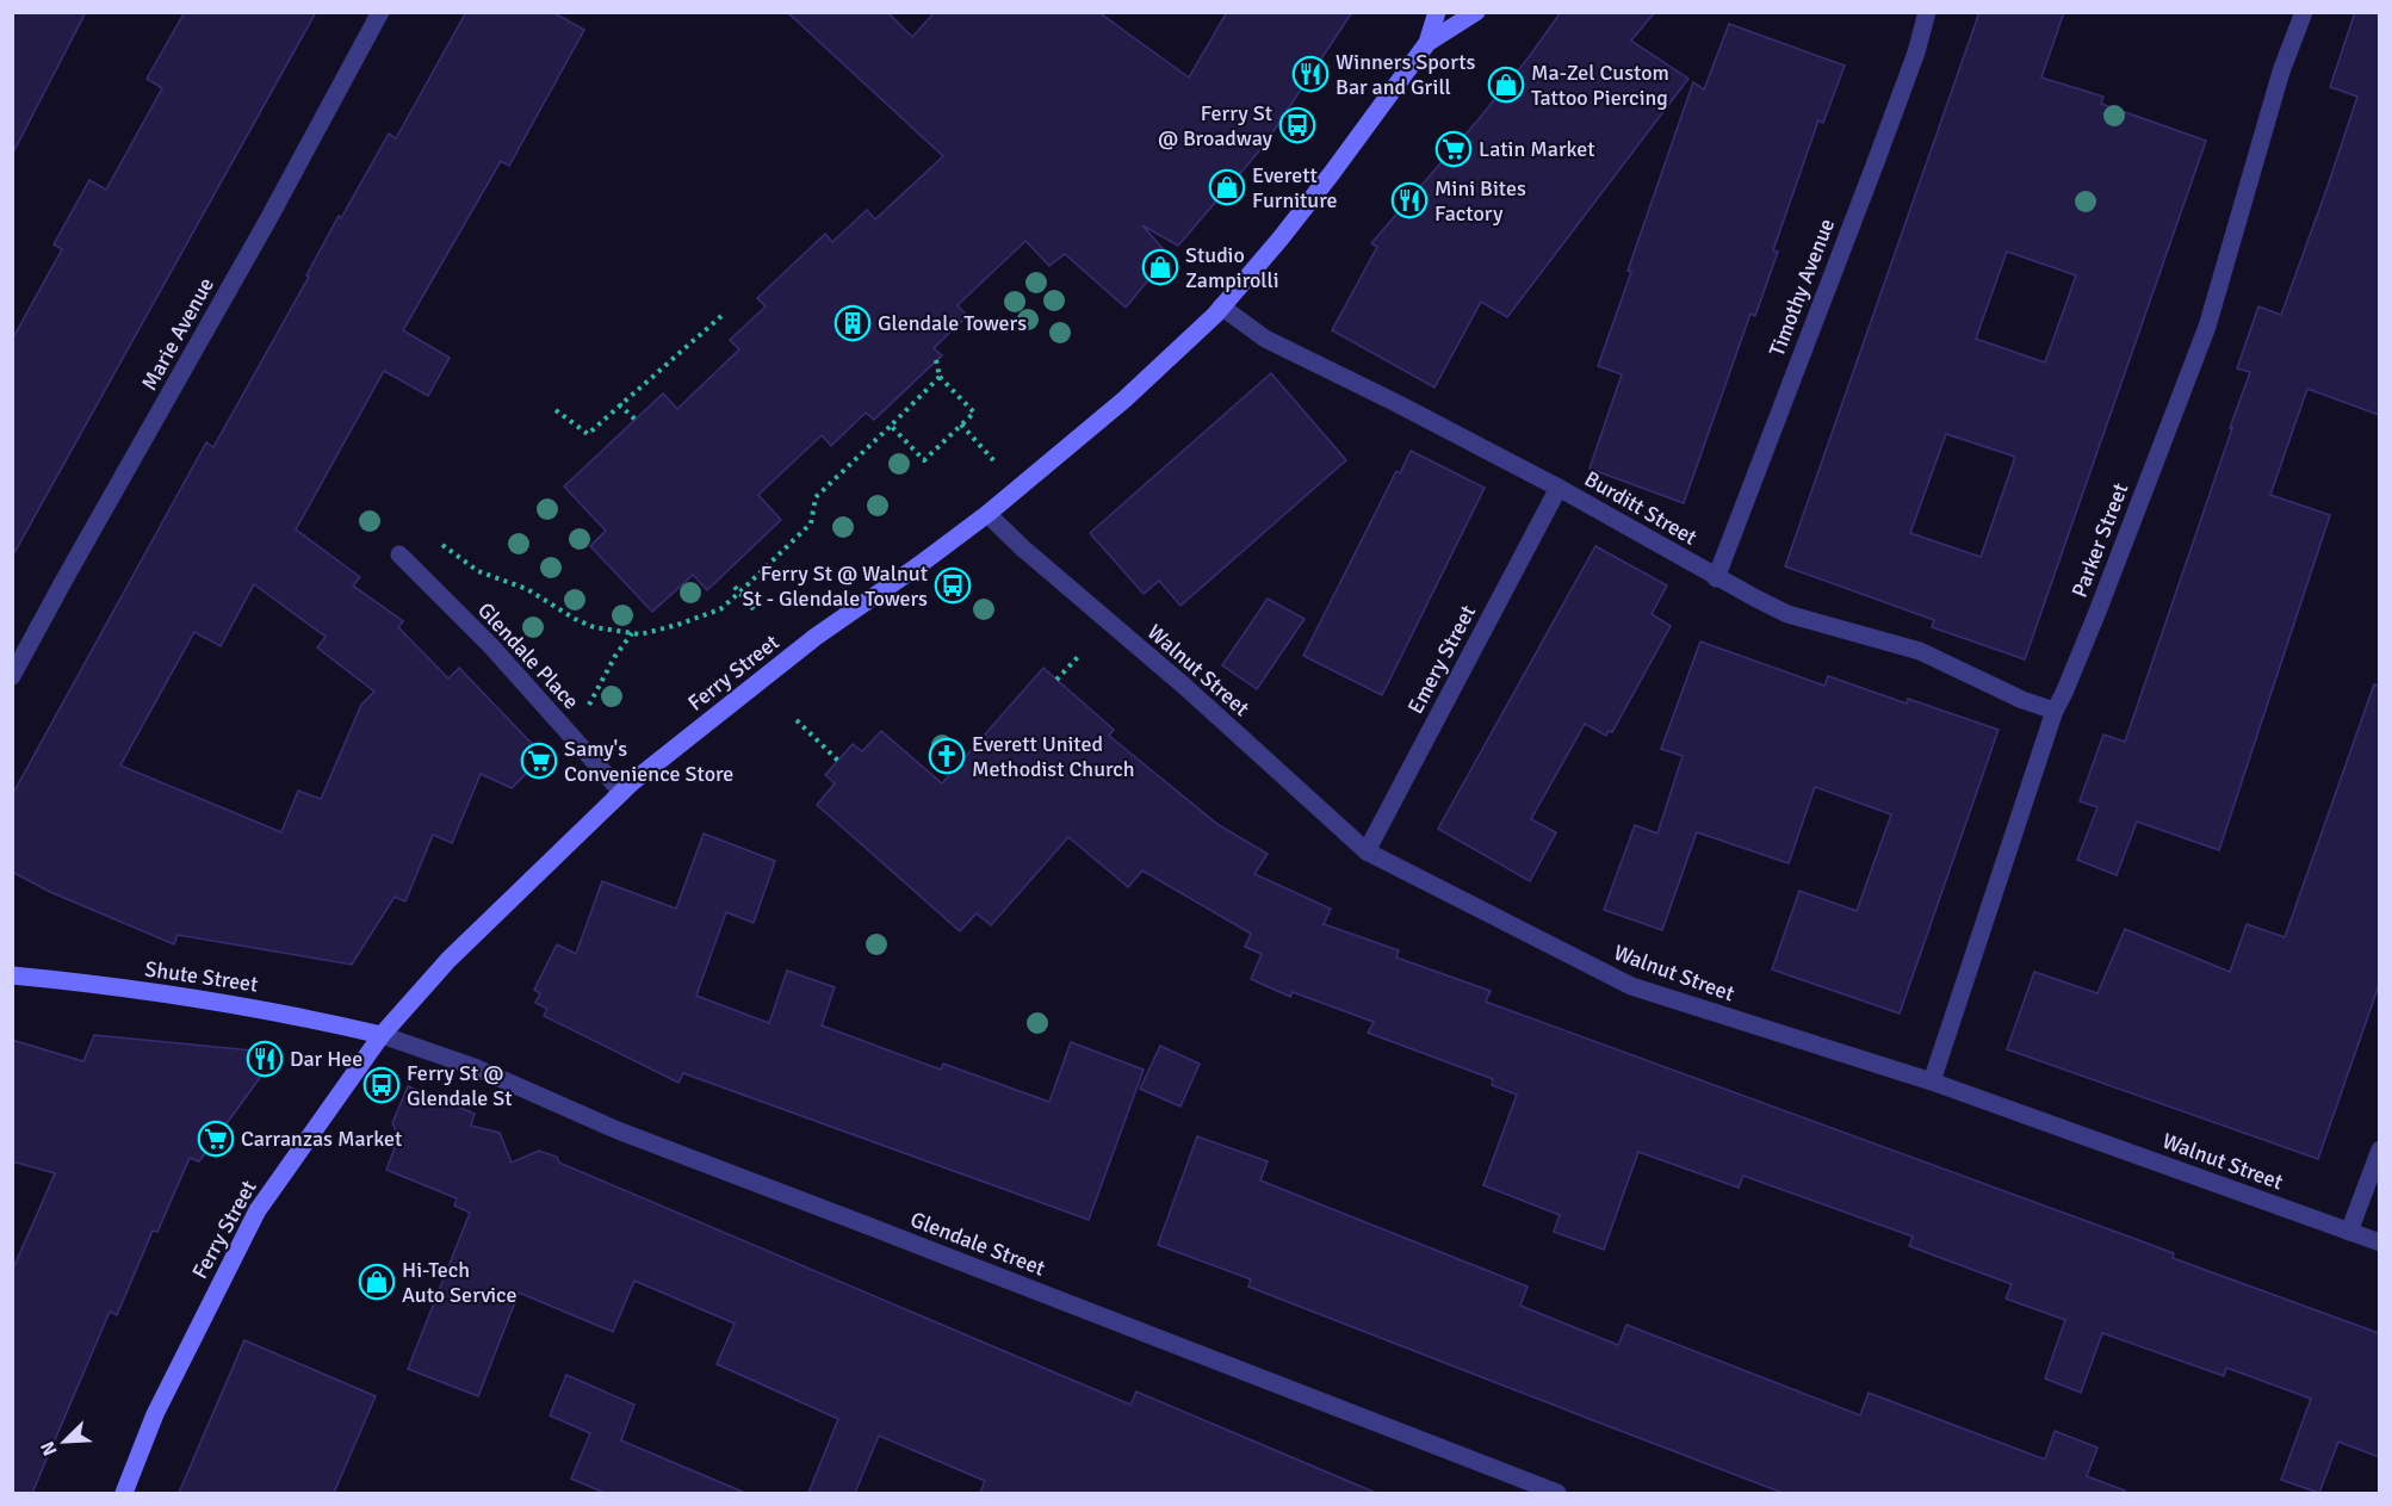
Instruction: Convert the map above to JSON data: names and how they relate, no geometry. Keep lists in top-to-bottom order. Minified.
{"streets":{"main road":["Ferry Street","Shute Street"],"street":["Timothy Avenue","Marie Avenue","Burditt Street","Parker Street","Glendale Place","Emery Street","Walnut Street","Glendale Street"]},"crossings":[["Timothy Avenue","Burditt Street"],["Burditt Street","Parker Street"],["Burditt Street","Emery Street"],["Burditt Street","Ferry Street"],["Parker Street","Walnut Street"],["Glendale Place","Ferry Street"],["Emery Street","Walnut Street"],["Walnut Street","Ferry Street"],["Ferry Street","Shute Street"],["Ferry Street","Glendale Street"],["Shute Street","Glendale Street"]],"places":{"restaurant":["Winners Sports Bar and Grill","Mini Bites Factory","Dar Hee"],"shop":["Ma-Zel Custom Tattoo Piercing","Everett Furniture","Studio Zampirolli","Hi-Tech Auto Service"],"bus stop":["Ferry St @ Broadway","Ferry St @ Walnut St - Glendale Towers","Ferry St @ Glendale St"],"supermarket":["Latin Market","Samy's Convenience Store","Carranzas Market"],"building":["Glendale Towers"],"church":["Everett United Methodist Church"]},"north":"bottom left"}
